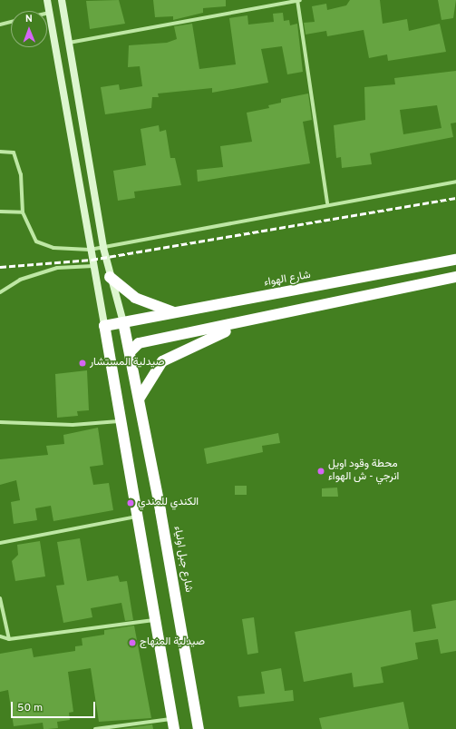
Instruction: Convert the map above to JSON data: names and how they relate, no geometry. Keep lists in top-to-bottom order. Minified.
{"streets":{"highway":["شارع الهواء","شارع جبل اولياء"]},"crossings":[["شارع الهواء","شارع جبل اولياء"]],"places":["صيدلية المستشار","محطة وقود اويل انرجي - ش الهواء","الكندي للمندي","صيدلية المنهاج"],"scale_bar":"50 m","north":"top"}
